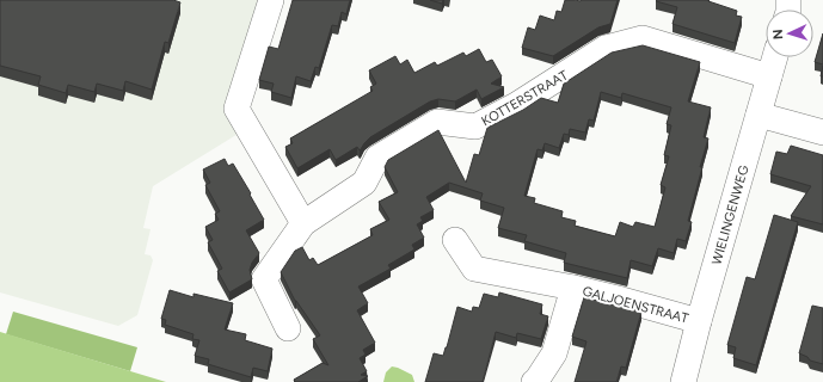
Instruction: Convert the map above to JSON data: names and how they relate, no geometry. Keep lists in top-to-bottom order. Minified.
{"streets":{"street":["KOTTERSTRAAT","WIELINGENWEG","GALJOENSTRAAT"]},"crossings":[["KOTTERSTRAAT","WIELINGENWEG"],["WIELINGENWEG","GALJOENSTRAAT"]],"north":"left"}
